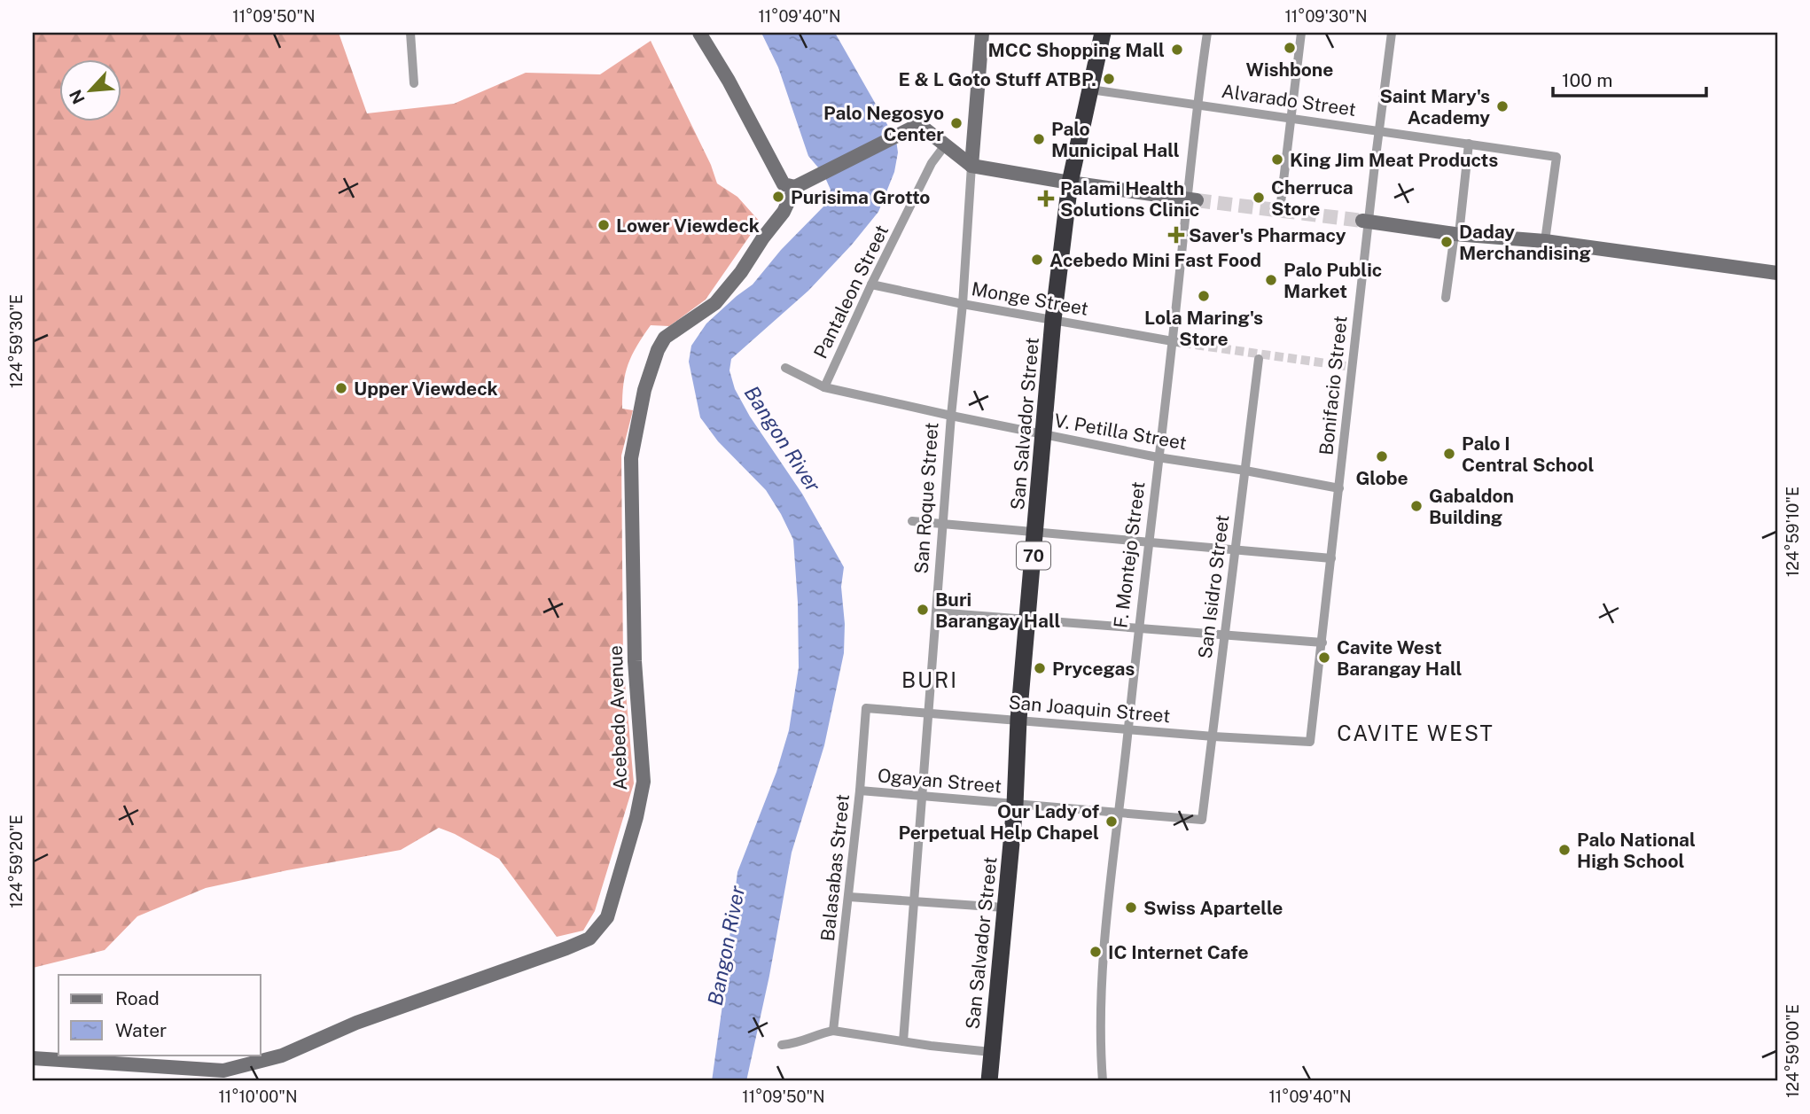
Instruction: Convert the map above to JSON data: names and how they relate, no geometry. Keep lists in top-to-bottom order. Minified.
{"streets":{"highway":["San Salvador Street","70"],"street":["Alvarado Street","Pantaleon Street","Monge Street","Bonifacio Street","V. Petilla Street","San Roque Street","F. Montejo Street","San Isidro Street","San Joaquin Street","Acebedo Avenue","Ogayan Street","Balasabas Street"]},"crossings":[["Alvarado Street","Bonifacio Street"],["Alvarado Street","San Salvador Street"],["Alvarado Street","F. Montejo Street"],["Pantaleon Street","Monge Street"],["Pantaleon Street","V. Petilla Street"],["Monge Street","San Salvador Street"],["Monge Street","San Roque Street"],["Monge Street","F. Montejo Street"],["Bonifacio Street","V. Petilla Street"],["Bonifacio Street","San Joaquin Street"],["San Salvador Street","V. Petilla Street"],["San Salvador Street","San Joaquin Street"],["San Salvador Street","Ogayan Street"],["V. Petilla Street","San Roque Street"],["V. Petilla Street","F. Montejo Street"],["V. Petilla Street","San Isidro Street"],["San Roque Street","San Joaquin Street"],["San Roque Street","Ogayan Street"],["F. Montejo Street","San Joaquin Street"],["F. Montejo Street","Ogayan Street"],["San Isidro Street","San Joaquin Street"],["San Isidro Street","Ogayan Street"],["San Joaquin Street","Balasabas Street"],["Ogayan Street","Balasabas Street"]],"districts":["BURI","CAVITE WEST"],"water":["Bangon River"],"places":{"other":["Wishbone","MCC Shopping Mall","E & L Goto Stuff ATBP.","Saint Mary's Academy","Palo Negosyo Center","Palo Municipal Hall","King Jim Meat Products","Purisima Grotto","Cherruca Store","Lower Viewdeck","Daday Merchandising","Acebedo Mini Fast Food","Palo Public Market","Lola Maring's Store","Upper Viewdeck","Palo I Central School","Globe","Gabaldon Building","Buri Barangay Hall","Cavite West Barangay Hall","Prycegas","Our Lady of Perpetual Help Chapel","Palo National High School","Swiss Apartelle","IC Internet Cafe"],"health":["Palami Health Solutions Clinic","Saver's Pharmacy"]},"legend":["Road","Water"],"scale_bar":"100 m","north":"bottom left","coordinates":["11°09'50\"N","11°09'40\"N","11°09'30\"N","124°59'30\"E","124°59'10\"E","124°59'20\"E","124°59'00\"E","11°10'00\"N"]}
